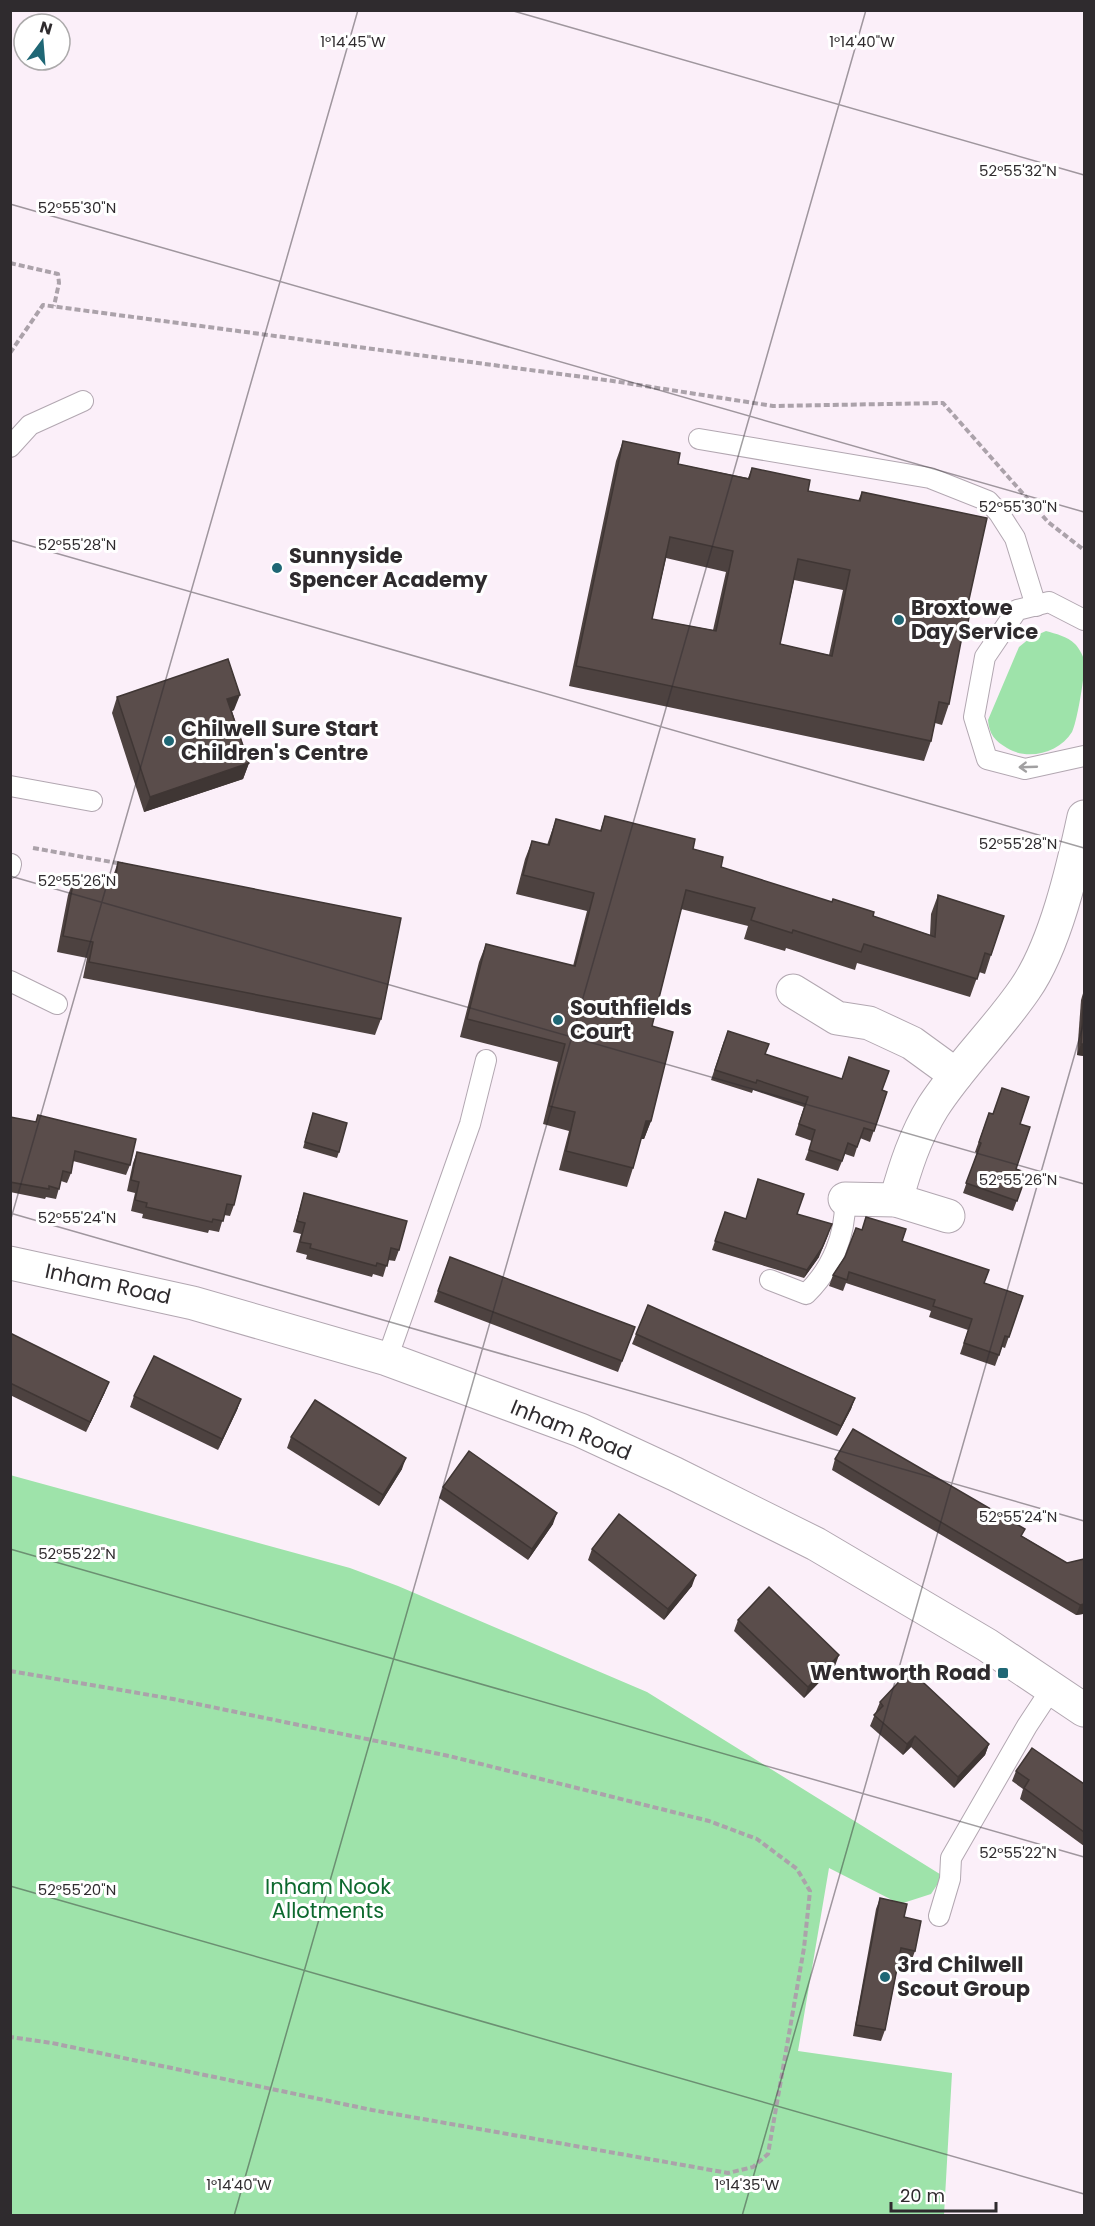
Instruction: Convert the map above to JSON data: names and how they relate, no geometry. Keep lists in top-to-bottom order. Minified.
{"streets":{"street":["Inham Road"]},"parks":["Inham Nook Allotments"],"places":{"other":["Sunnyside Spencer Academy","Broxtowe Day Service","Chilwell Sure Start Children's Centre","Southfields Court","3rd Chilwell Scout Group"],"transit":["Wentworth Road"]},"scale_bar":"20 m","north":"top","coordinates":["1°14'45\"W","1°14'40\"W","52°55'32\"N","52°55'30\"N","52°55'28\"N","52°55'26\"N","52°55'24\"N","52°55'22\"N","52°55'20\"N","1°14'35\"W"]}
